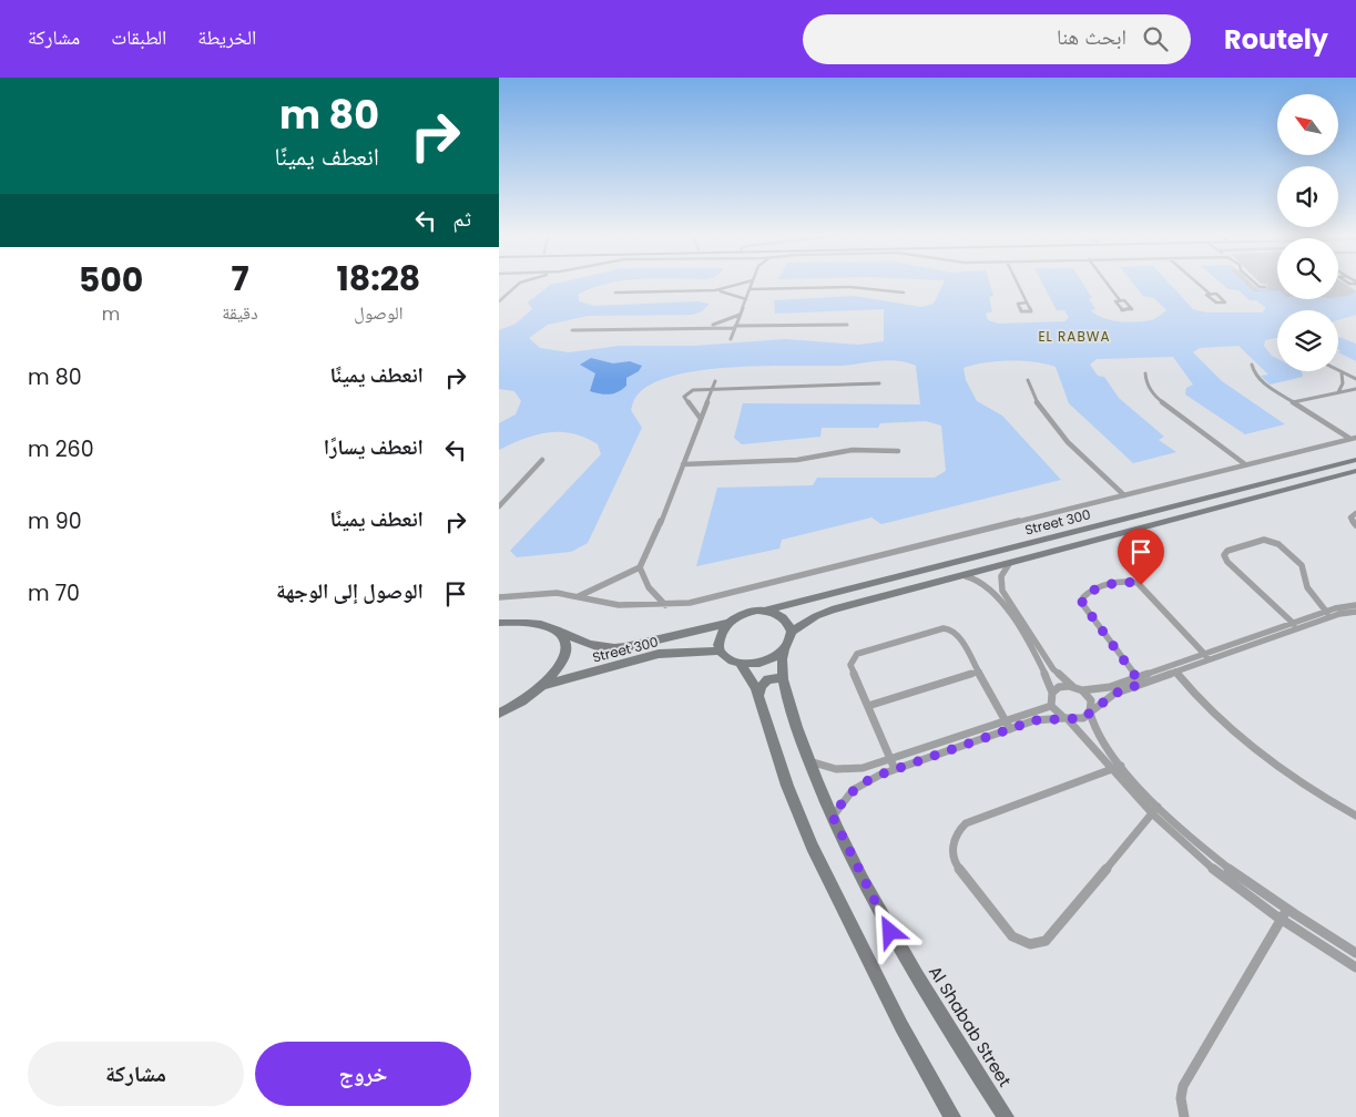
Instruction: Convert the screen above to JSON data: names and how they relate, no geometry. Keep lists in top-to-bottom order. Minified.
{"streets":{"street":["Street 300","Al Shabab Street"]},"crossings":[["Street 300","Al Shabab Street"]],"districts":["EL RABWA"],"north":"top left","page":{"header":"Routely","search":"ابحث هنا","nav":["الخريطة","الطبقات","مشاركة"],"turn":["80 m","انعطف يمينًا"],"then":"ثم","eta":["18:28","الوصول","7","دقيقة","500","m"],"list":[{"name":"انعطف يمينًا","value":"80 m"},{"name":"انعطف يسارًا","value":"260 m"},{"name":"انعطف يمينًا","value":"90 m"},{"name":"الوصول إلى الوجهة","value":"70 m"}],"buttons":["خروج","مشاركة"]}}
